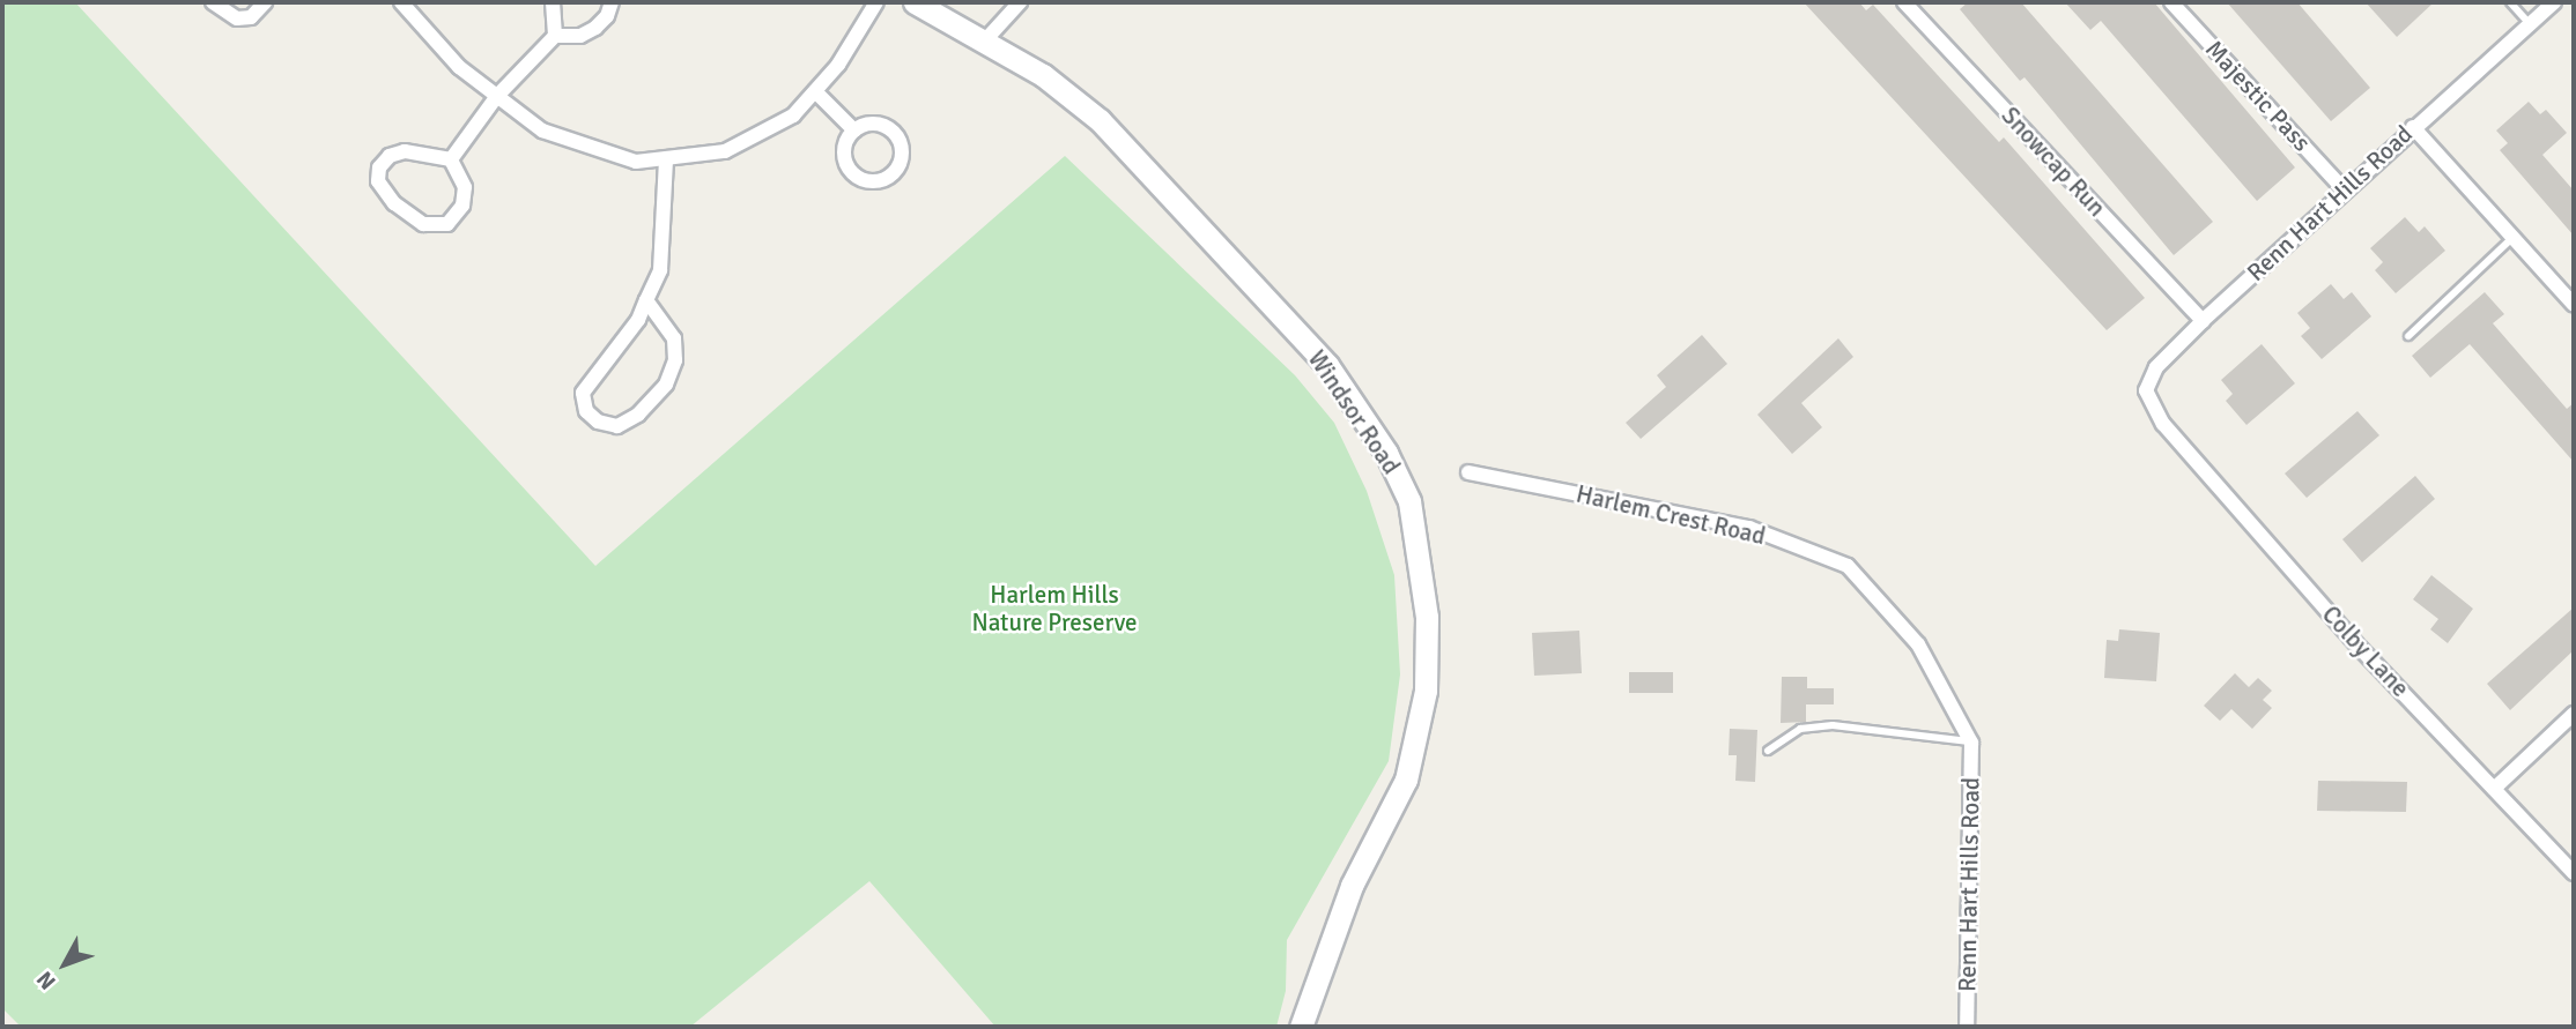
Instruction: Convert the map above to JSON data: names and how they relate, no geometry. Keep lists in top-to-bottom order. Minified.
{"streets":{"street":["Majestic Pass","Snowcap Run","Renn Hart Hills Road","Windsor Road","Harlem Crest Road","Colby Lane"]},"crossings":[["Majestic Pass","Renn Hart Hills Road"],["Snowcap Run","Renn Hart Hills Road"],["Renn Hart Hills Road","Harlem Crest Road"],["Renn Hart Hills Road","Colby Lane"]],"parks":["Harlem Hills Nature Preserve"],"north":"bottom left"}
